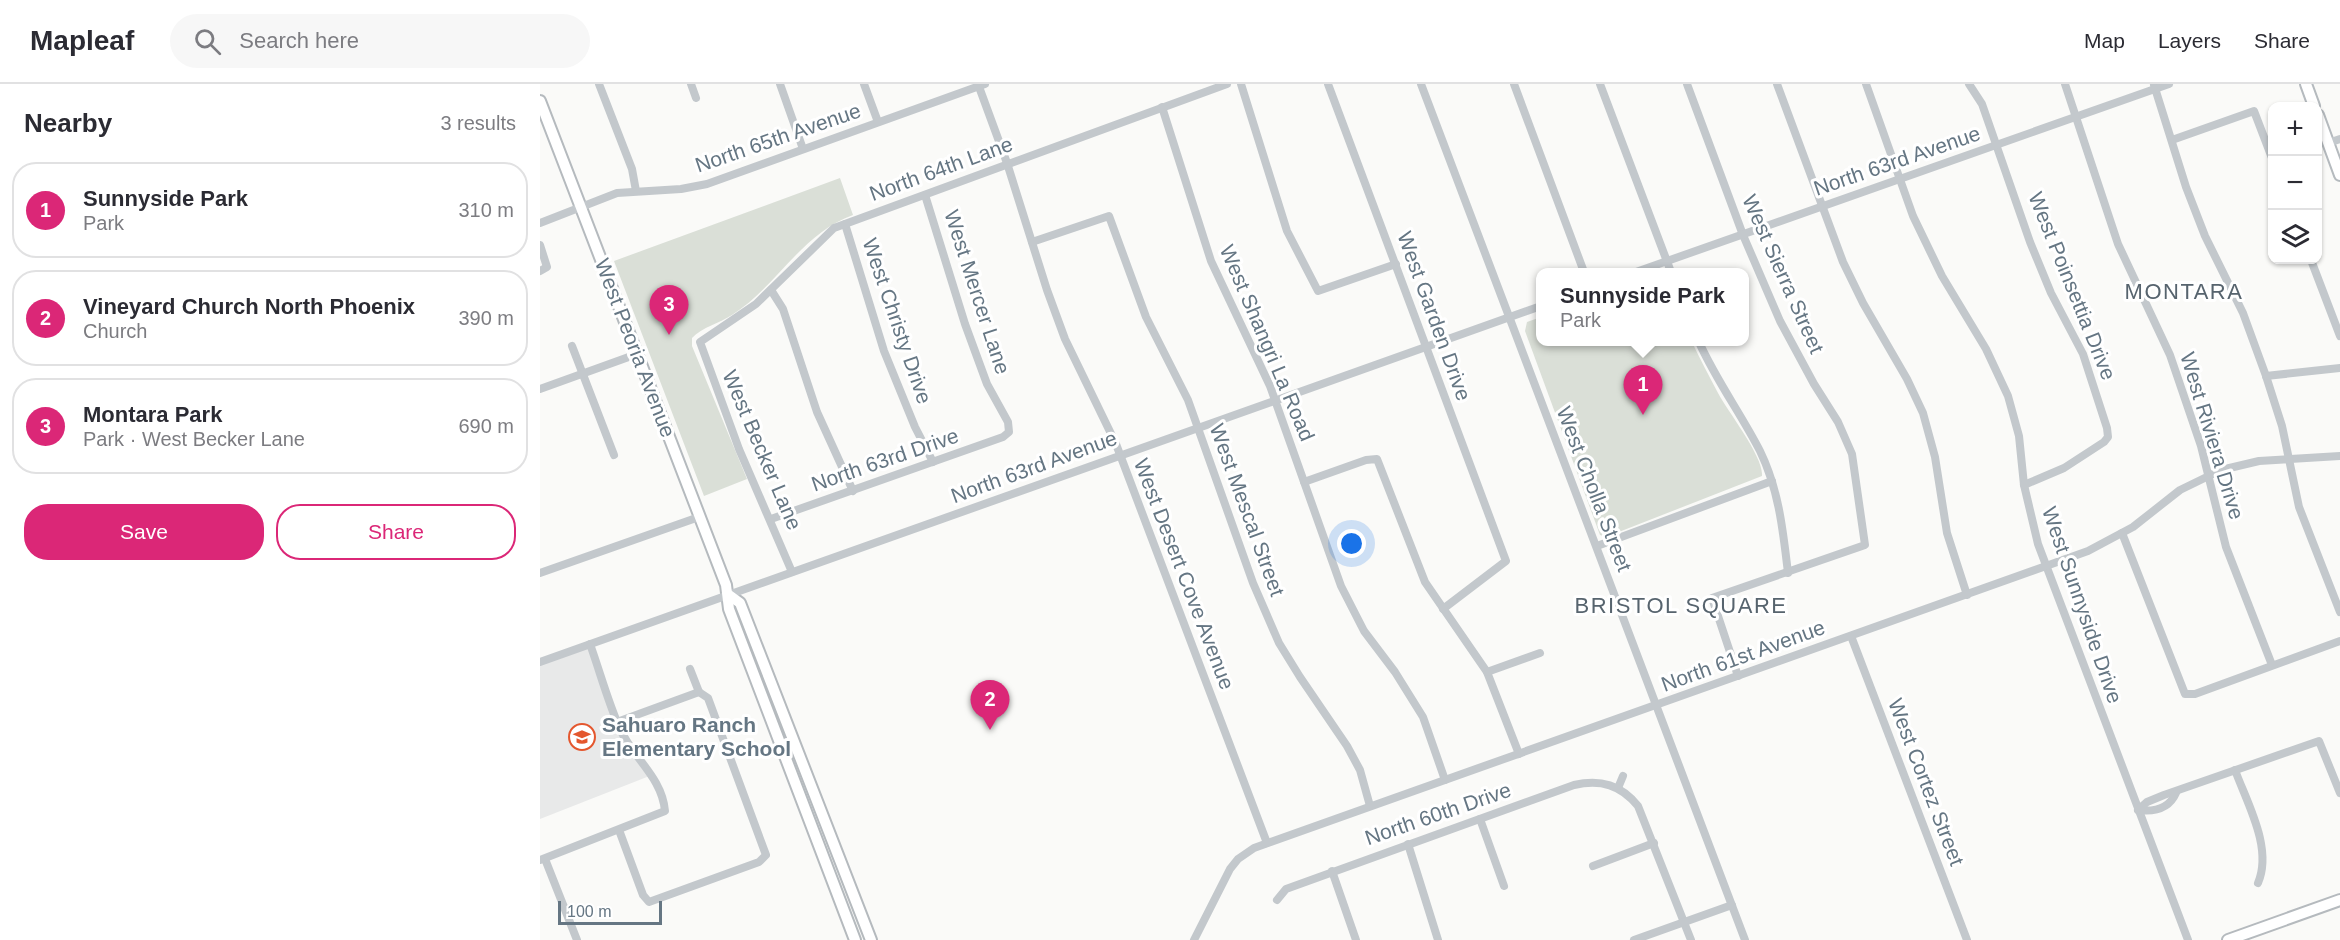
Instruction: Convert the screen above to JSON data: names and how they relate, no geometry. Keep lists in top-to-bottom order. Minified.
{"streets":{"main road":["West Peoria Avenue"],"street":["North 65th Avenue","North 63rd Avenue","North 64th Lane","West Sierra Street","West Poinsettia Drive","West Mercer Lane","West Garden Drive","West Christy Drive","West Shangri La Road","West Riviera Drive","West Becker Lane","North 63rd Drive","West Cholla Street","West Mescal Street","West Desert Cove Avenue","West Sunnyside Drive","North 61st Avenue","West Cortez Street","North 60th Drive"]},"crossings":[["North 65th Avenue","West Peoria Avenue"],["North 65th Avenue","West Desert Cove Avenue"],["North 63rd Avenue","West Sierra Street"],["North 63rd Avenue","West Poinsettia Drive"],["North 63rd Avenue","West Garden Drive"],["North 63rd Avenue","West Shangri La Road"],["North 63rd Avenue","West Peoria Avenue"],["North 63rd Avenue","West Riviera Drive"],["North 63rd Avenue","West Becker Lane"],["North 63rd Avenue","West Cholla Street"],["North 63rd Avenue","West Mescal Street"],["North 63rd Avenue","West Desert Cove Avenue"],["North 63rd Avenue","West Sunnyside Drive"],["North 64th Lane","West Mercer Lane"],["North 64th Lane","West Christy Drive"],["North 64th Lane","West Shangri La Road"],["North 64th Lane","West Becker Lane"],["North 64th Lane","West Desert Cove Avenue"],["West Poinsettia Drive","West Sunnyside Drive"],["West Mercer Lane","North 63rd Drive"],["West Christy Drive","North 63rd Drive"],["West Shangri La Road","North 61st Avenue"],["West Riviera Drive","North 61st Avenue"],["West Becker Lane","North 63rd Drive"],["West Cholla Street","North 61st Avenue"],["West Mescal Street","West Desert Cove Avenue"],["West Mescal Street","North 61st Avenue"],["West Desert Cove Avenue","North 61st Avenue"],["West Sunnyside Drive","North 61st Avenue"],["North 61st Avenue","West Cortez Street"]],"districts":["MONTARA","BRISTOL SQUARE"],"places":{"school or university":["Sahuaro Ranch Elementary School"]},"scale_bar":"100 m","page":{"header":"Mapleaf","search":"Search here","nav":["Map","Layers","Share"],"heading":["Nearby","3 results"],"map_buttons":["+","−"],"list":[{"mark":"1","name":"Sunnyside Park","note":"Park","value":"310 m"},{"mark":"2","name":"Vineyard Church North Phoenix","note":"Church","value":"390 m"},{"mark":"3","name":"Montara Park","note":"Park · West Becker Lane","value":"690 m"}],"popup":["Sunnyside Park","Park"],"pins":["3","1","2"],"buttons":["Save","Share"],"scale":"100 m"}}
